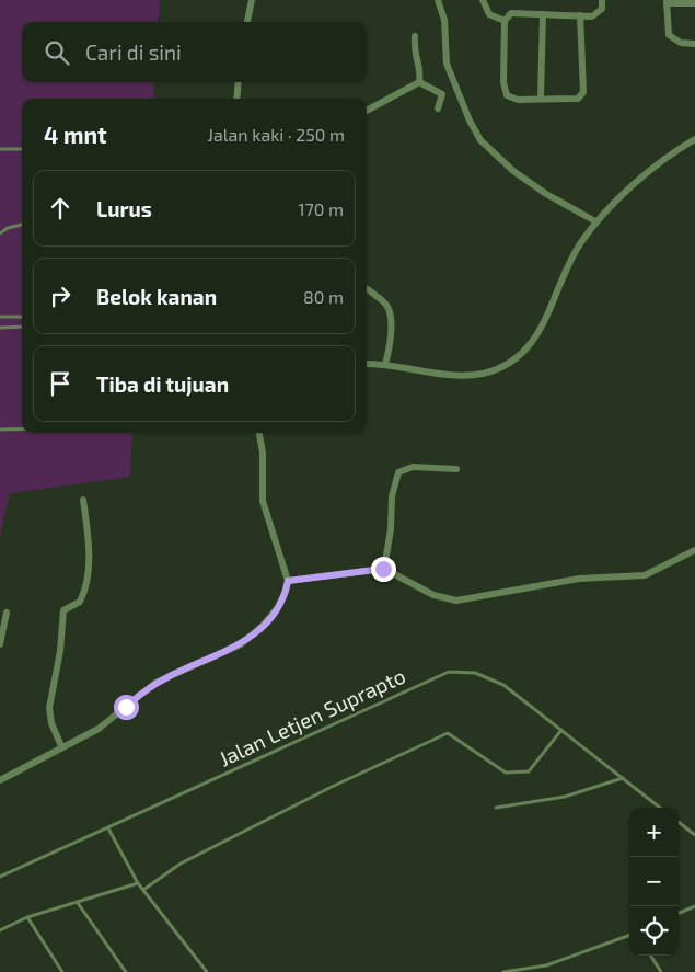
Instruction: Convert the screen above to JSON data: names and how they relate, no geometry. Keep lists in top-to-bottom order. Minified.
{"streets":{"lane":["Jalan Letjen Suprapto"]},"page":{"search":"Cari di sini","heading":["4 mnt","Jalan kaki · 250 m"],"list":[["Lurus","170 m"],["Belok kanan","80 m"],"Tiba di tujuan"],"map_buttons":["+","−"]}}
